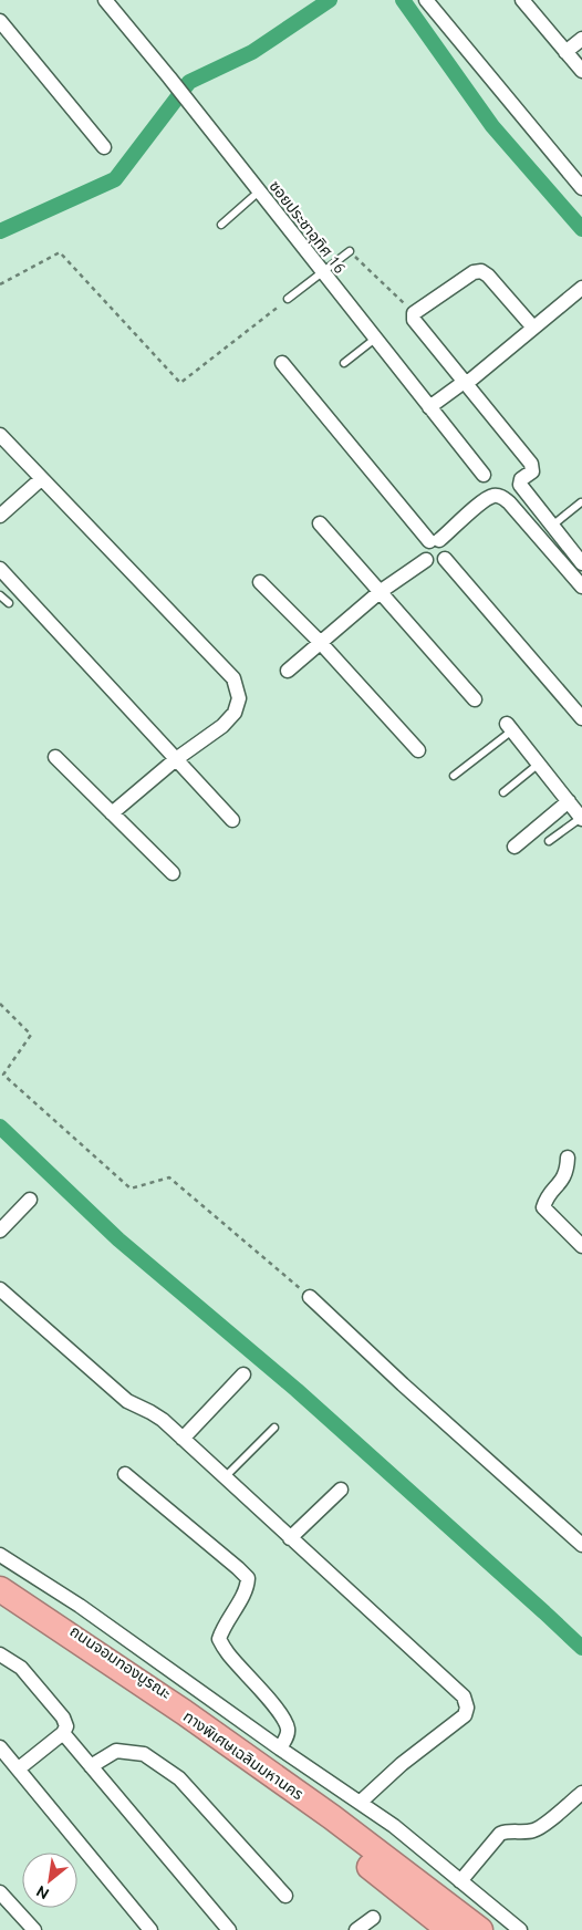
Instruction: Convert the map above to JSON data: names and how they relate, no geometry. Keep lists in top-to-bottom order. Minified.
{"streets":{"highway":["ทางพิเศษเฉลิมมหานคร"],"street":["ซอยประชาอุทิศ 16","ถนนจอมทองบูรณะ"]},"north":"bottom left"}
